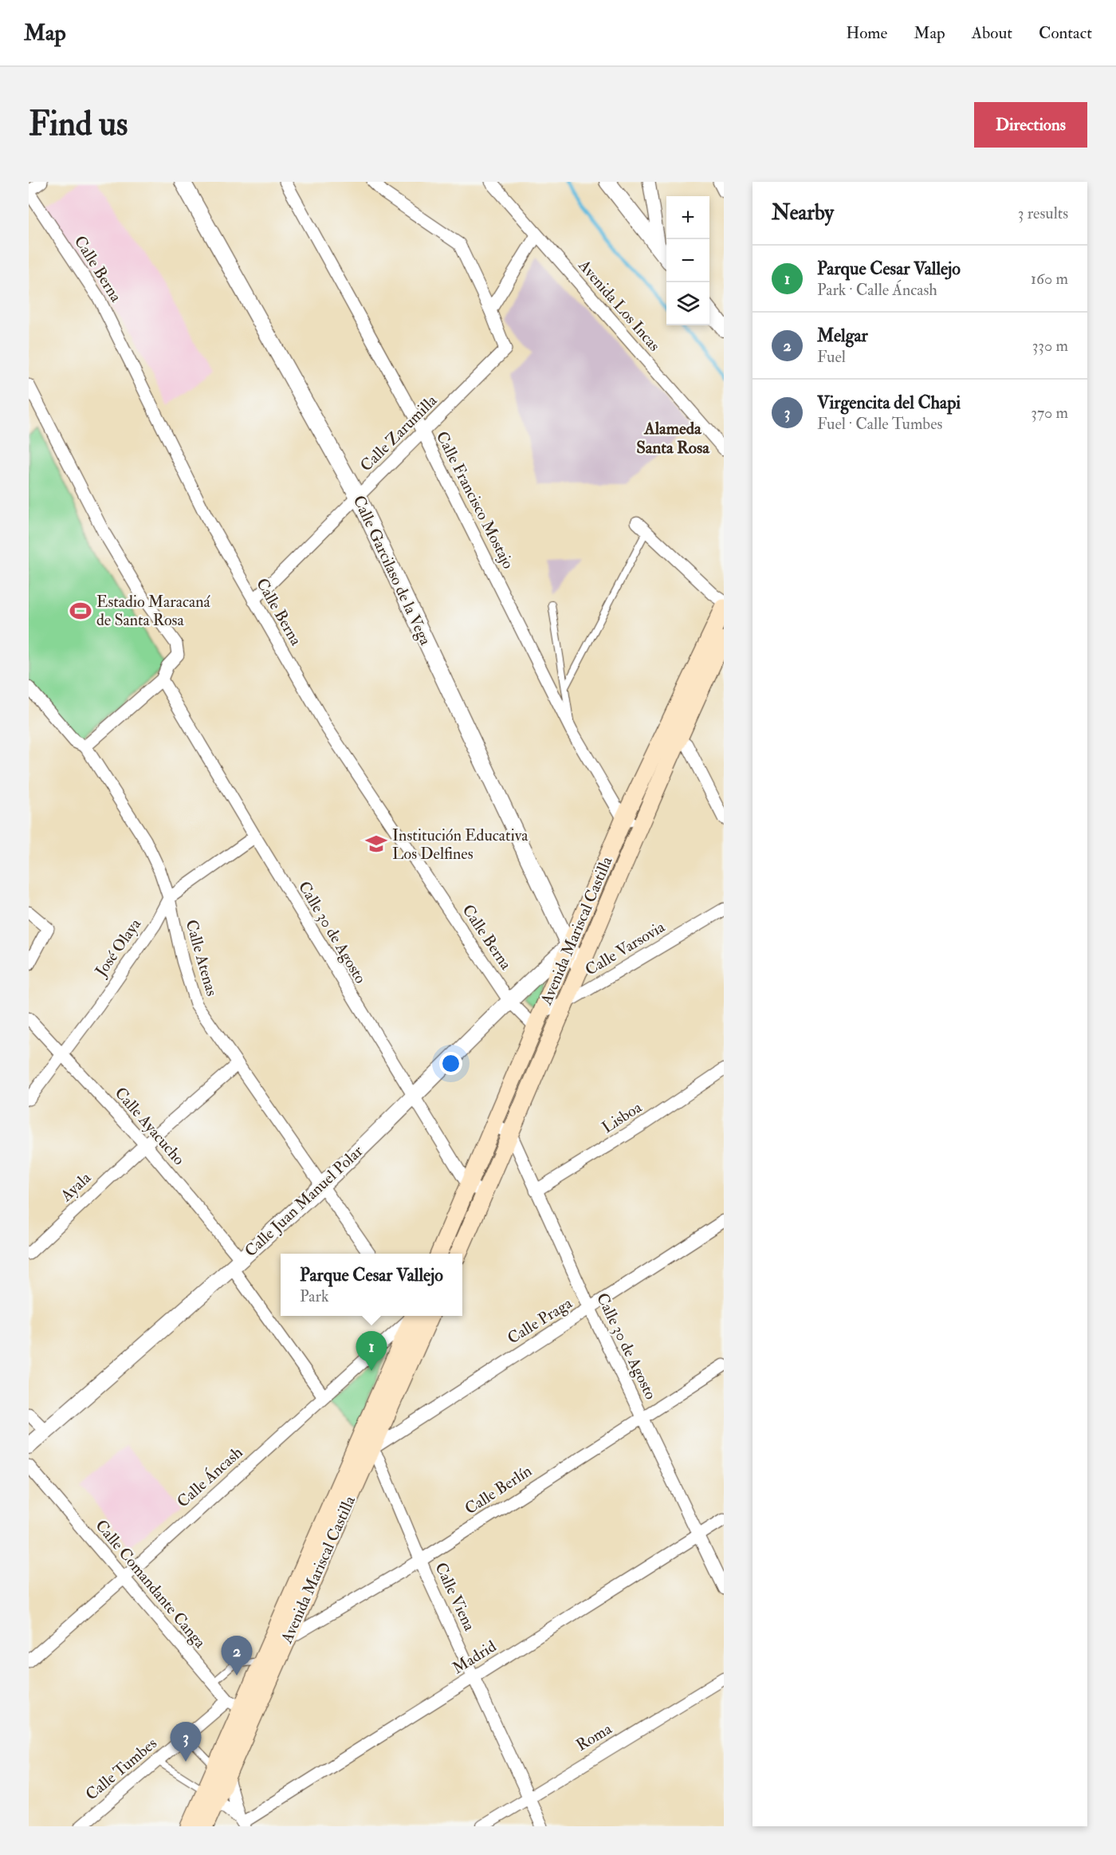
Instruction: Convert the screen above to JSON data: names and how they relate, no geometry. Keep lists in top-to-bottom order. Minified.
{"streets":{"main road":["Avenida Mariscal Castilla"],"street":["Calle Berna","Avenida Los Incas","Calle Zarumilla","Calle Francisco Mostajo","Calle Garcilaso de la Vega","Calle 30 de Agosto","José Olaya","Calle Varsovia","Calle Atenas","Lisboa","Calle Ayacucho","Ayala","Calle Juan Manuel Polar","Calle Praga","Calle Áncash","Calle Berlín","Calle Comandante Canga","Calle Viena","Madrid","Roma","Calle Tumbes"]},"crossings":[["Calle Berna","Calle Zarumilla"],["Calle Berna","Avenida Mariscal Castilla"],["Calle Berna","Calle Varsovia"],["Calle Berna","Calle Juan Manuel Polar"],["Calle Zarumilla","Calle Francisco Mostajo"],["Calle Zarumilla","Calle Garcilaso de la Vega"],["Calle Francisco Mostajo","Avenida Mariscal Castilla"],["Calle Garcilaso de la Vega","Avenida Mariscal Castilla"],["Calle Garcilaso de la Vega","Calle Juan Manuel Polar"],["Avenida Mariscal Castilla","Calle 30 de Agosto"],["Avenida Mariscal Castilla","Calle Varsovia"],["Avenida Mariscal Castilla","Calle Juan Manuel Polar"],["Avenida Mariscal Castilla","Calle Praga"],["Avenida Mariscal Castilla","Calle Áncash"],["Avenida Mariscal Castilla","Calle Berlín"],["Avenida Mariscal Castilla","Calle Comandante Canga"],["Avenida Mariscal Castilla","Calle Viena"],["Avenida Mariscal Castilla","Calle Tumbes"],["Calle 30 de Agosto","José Olaya"],["Calle 30 de Agosto","Lisboa"],["Calle 30 de Agosto","Calle Juan Manuel Polar"],["Calle 30 de Agosto","Calle Praga"],["Calle 30 de Agosto","Calle Berlín"],["Calle 30 de Agosto","Madrid"],["José Olaya","Calle Atenas"],["José Olaya","Calle Ayacucho"],["Calle Atenas","Ayala"],["Calle Atenas","Calle Juan Manuel Polar"],["Calle Ayacucho","Ayala"],["Calle Ayacucho","Calle Juan Manuel Polar"],["Calle Praga","Calle Viena"],["Calle Áncash","Calle Comandante Canga"],["Calle Berlín","Calle Viena"],["Calle Comandante Canga","Calle Tumbes"],["Calle Viena","Madrid"],["Calle Viena","Roma"]],"districts":["Alameda Santa Rosa"],"places":{"sports":["Estadio Maracaná de Santa Rosa"],"school or university":["Institución Educativa Los Delfines"]},"page":{"header":"Map","nav":["Home","Map","About","Contact"],"buttons":"Directions","title":"Find us","heading":["Nearby","3 results"],"map_buttons":["+","−"],"list":[{"mark":"1","name":"Parque Cesar Vallejo","note":"Park · Calle Áncash","value":"160 m"},{"mark":"2","name":"Melgar","note":"Fuel","value":"330 m"},{"mark":"3","name":"Virgencita del Chapi","note":"Fuel · Calle Tumbes","value":"370 m"}],"popup":["Parque Cesar Vallejo","Park"],"pins":["1","2","3"]}}
